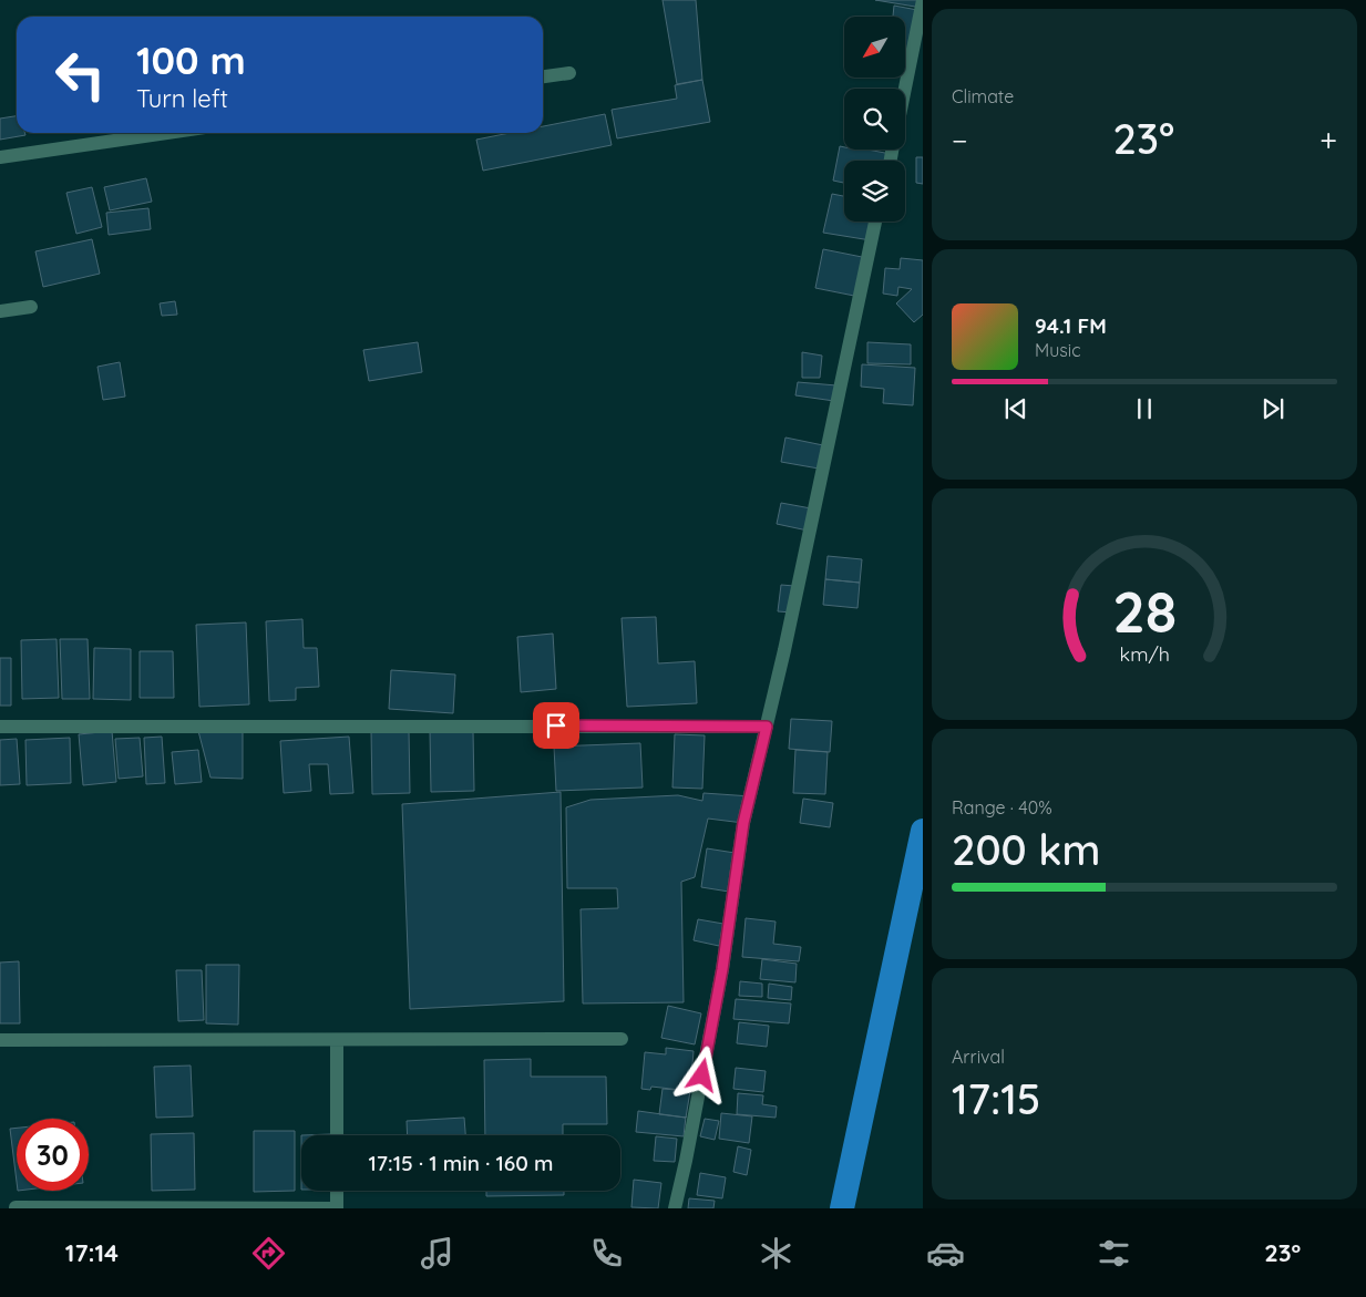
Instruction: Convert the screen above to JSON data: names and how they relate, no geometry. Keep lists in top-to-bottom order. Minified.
{"north":"bottom left","page":{"tile":["Climate",["Range · 40%","200 km"],["Arrival","17:15"]],"turn":["100 m","Turn left"],"heat":["−","23°","+"],"song":["94.1 FM","Music"],"limit":"30","trip":"17:15 · 1 min · 160 m","tabs":["17:14","23°"],"gauge":["28","km/h"]}}
